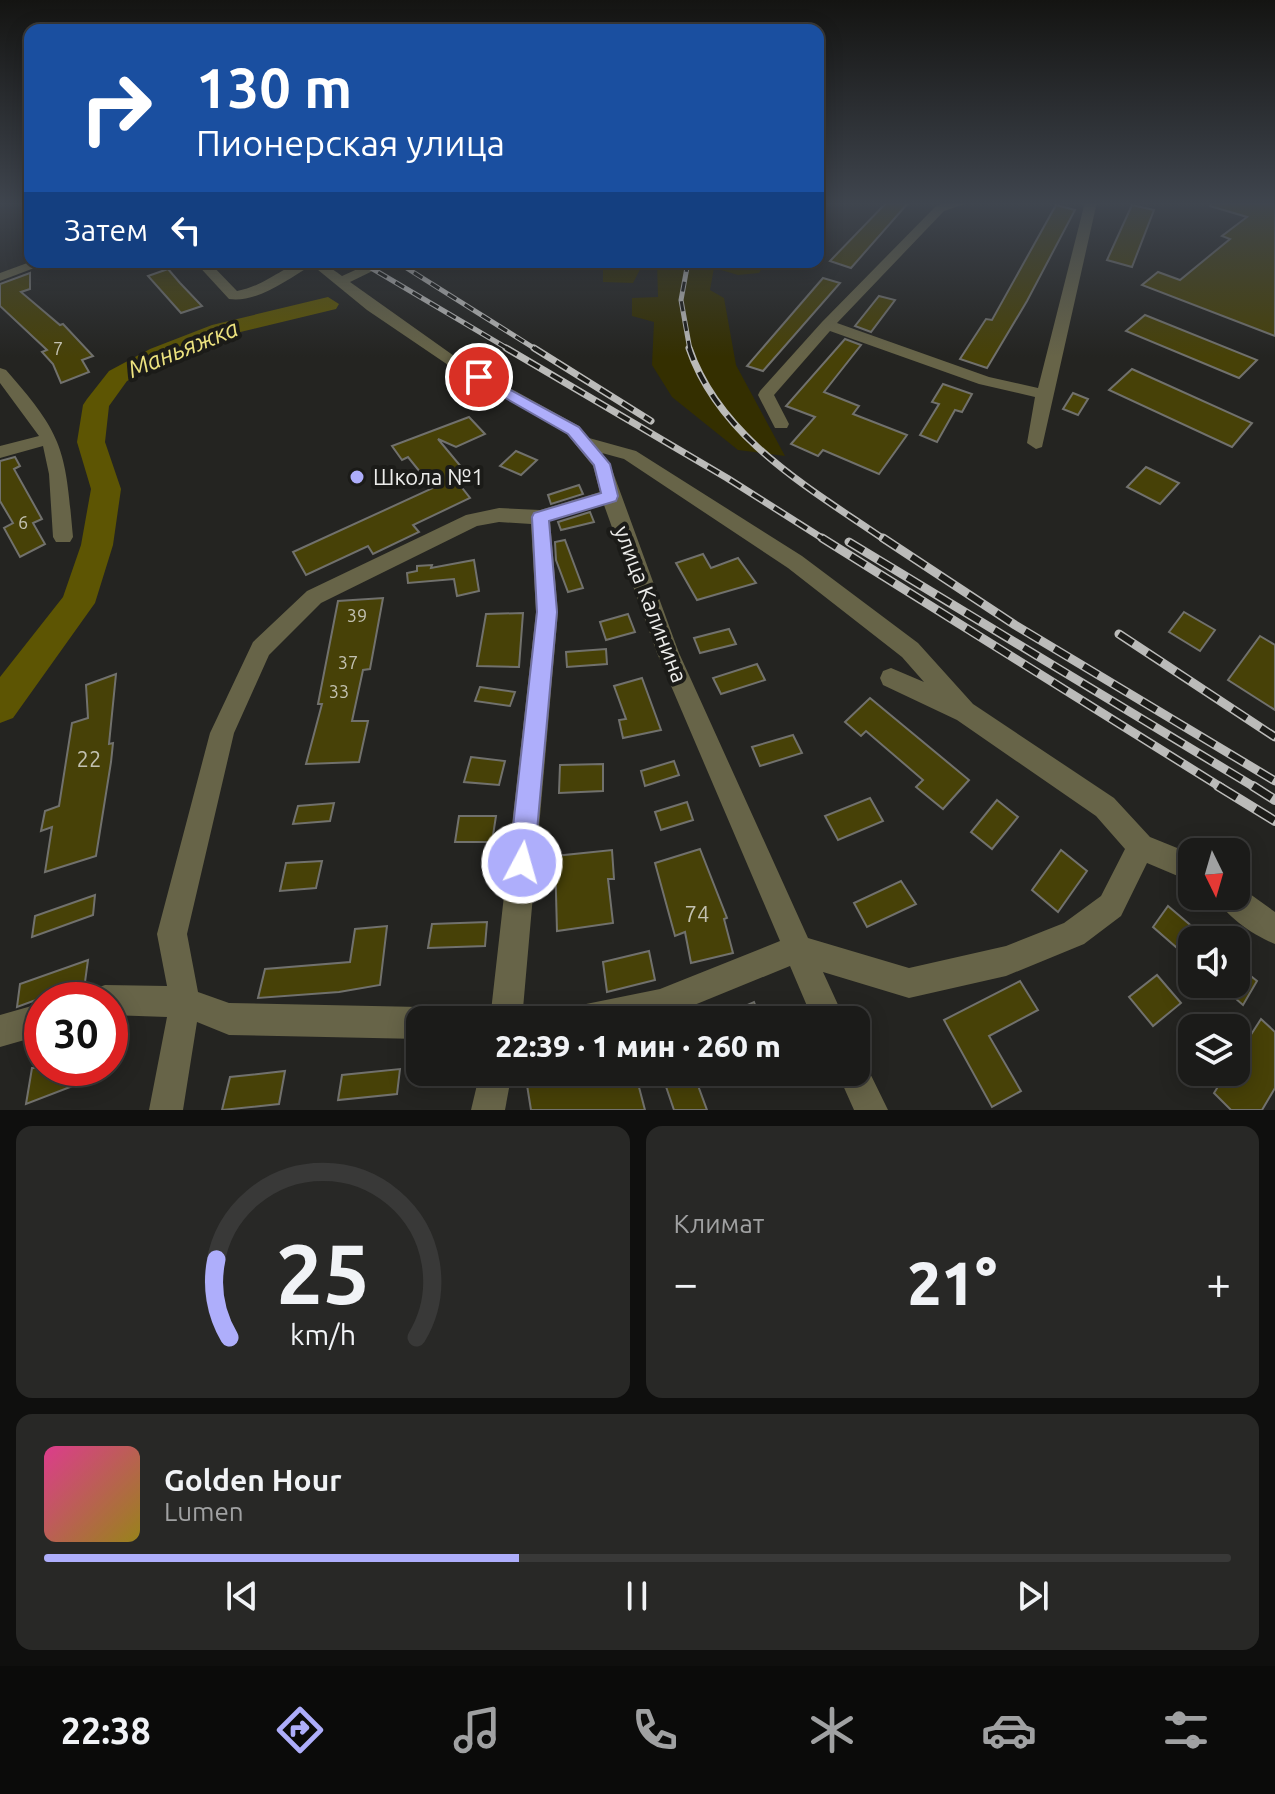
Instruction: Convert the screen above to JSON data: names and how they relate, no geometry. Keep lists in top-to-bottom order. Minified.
{"streets":{"street":["улица Калинина"]},"water":["Маньяжка"],"places":["Школа №1"],"house_numbers":["7","6","39","37","33","22","74"],"north":"bottom","page":{"turn":["130 m","Пионерская улица"],"then":"Затем","limit":"30","trip":"22:39 · 1 мин · 260 m","tile":"Климат","heat":["−","21°","+"],"song":["Golden Hour","Lumen"],"tabs":"22:38","gauge":["25","km/h"]}}
